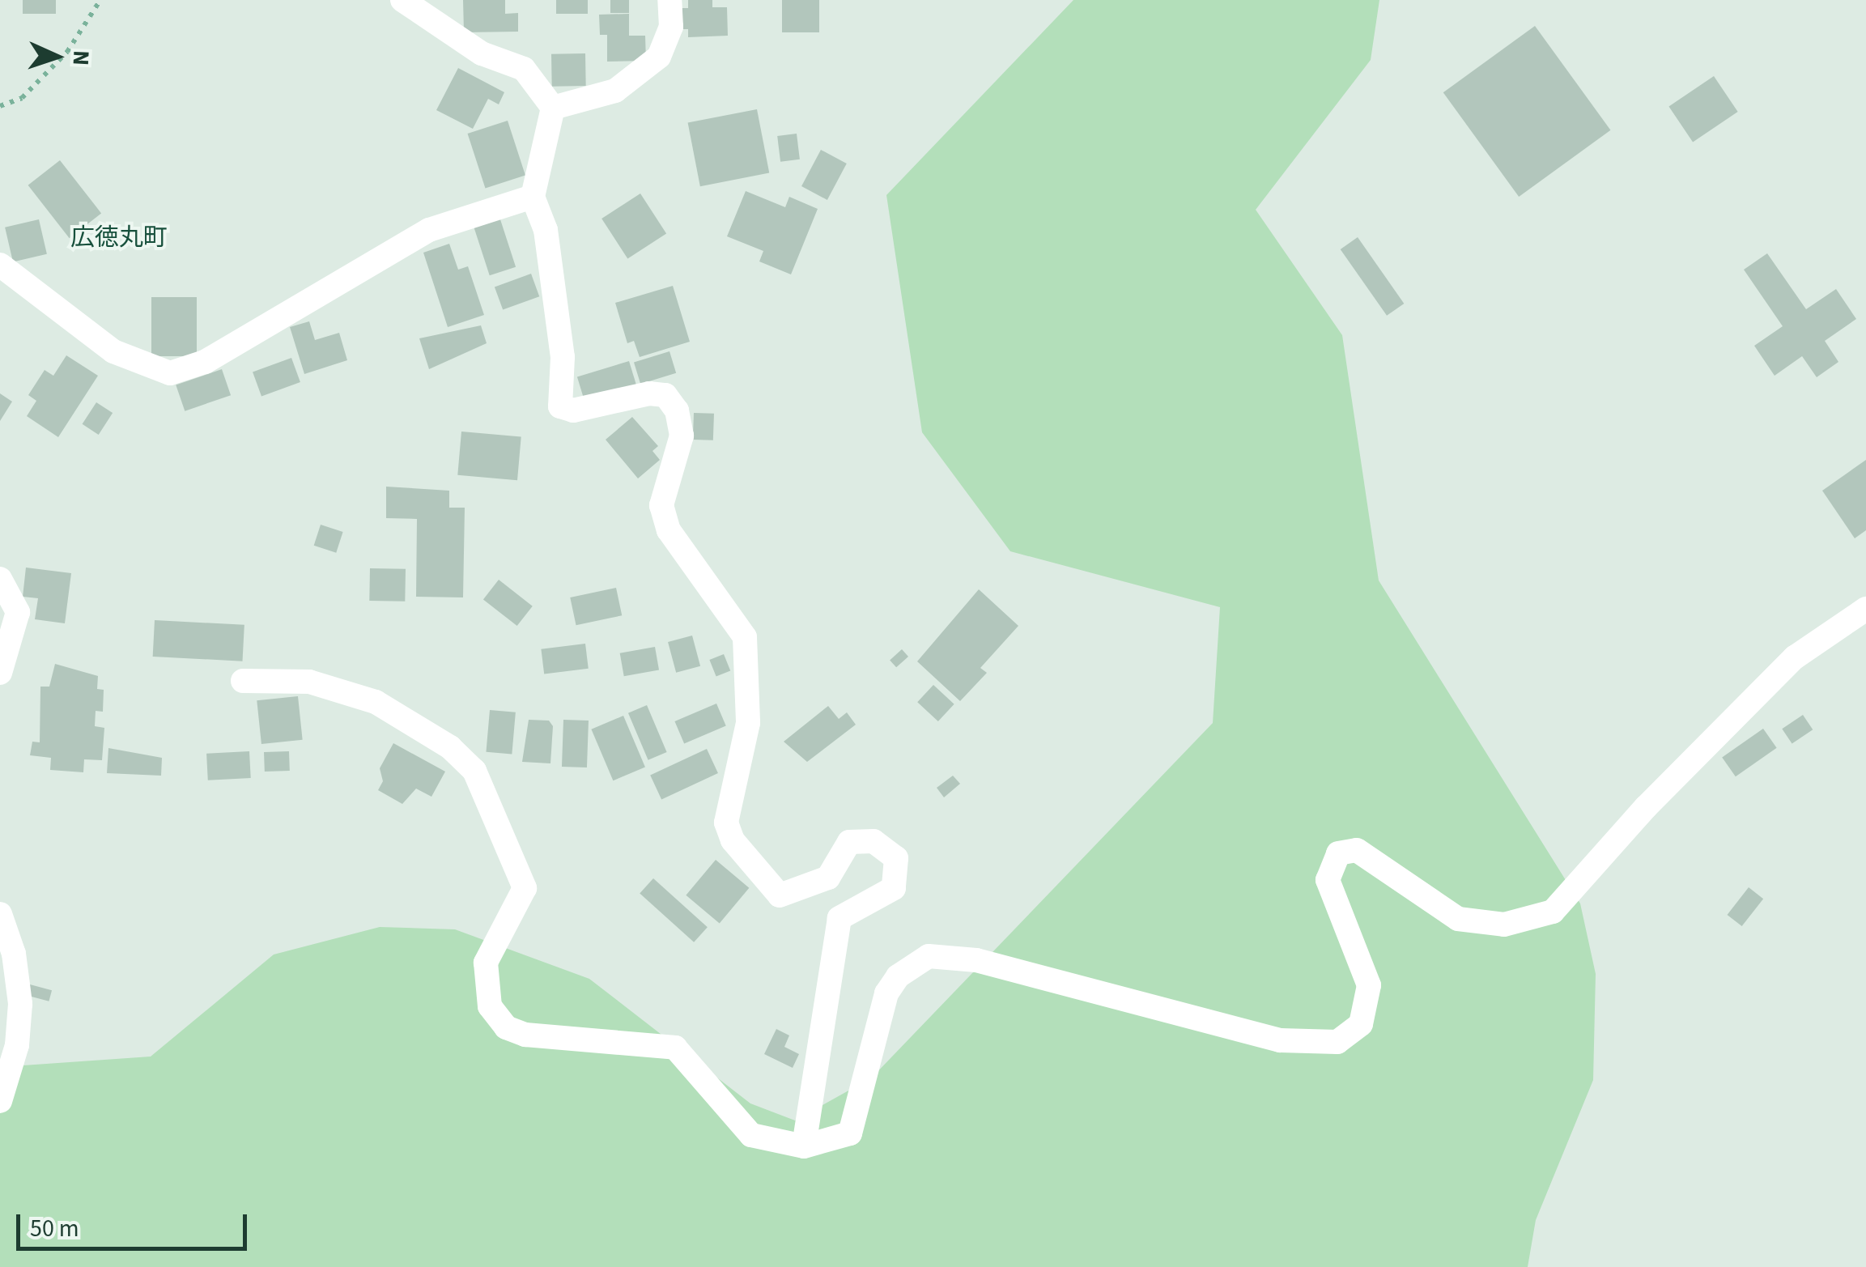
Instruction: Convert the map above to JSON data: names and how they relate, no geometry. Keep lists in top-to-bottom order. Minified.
{"districts":["広徳丸町"],"scale_bar":"50 m","north":"right"}
